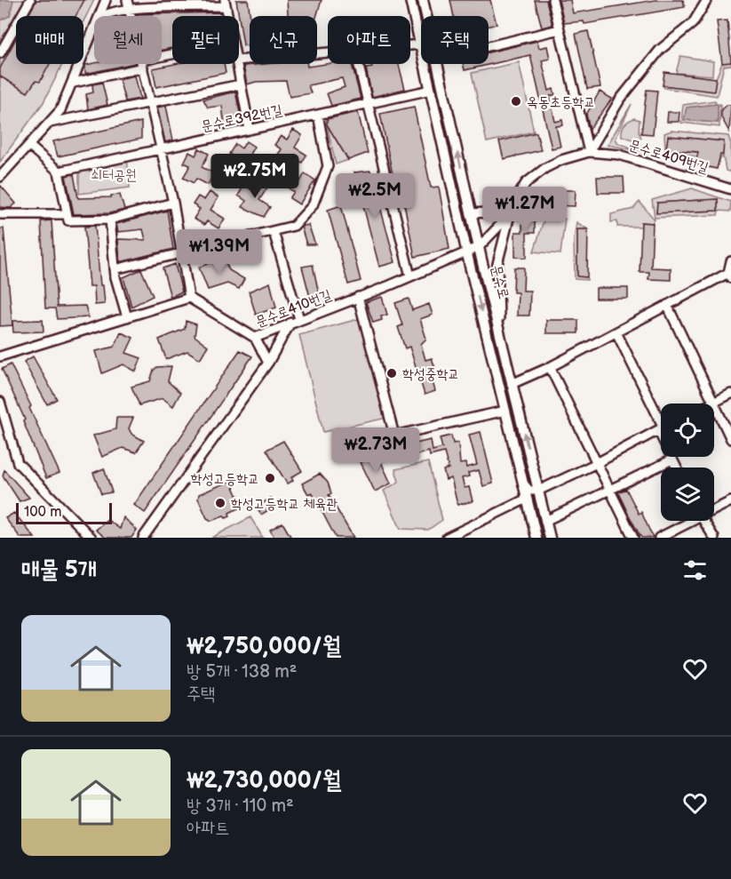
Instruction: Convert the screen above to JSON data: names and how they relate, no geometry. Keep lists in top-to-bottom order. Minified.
{"streets":{"main road":["문수로"],"street":["문수로392번길","문수로409번길","문수로410번길"]},"crossings":[["문수로392번길","문수로"],["문수로409번길","문수로"],["문수로409번길","문수로410번길"],["문수로","문수로410번길"]],"parks":["쇠터공원"],"places":["옥동초등학교","학성중학교","학성고등학교","학성고등학교 체육관"],"scale_bar":"100 m","page":{"chip":["매매","월세","필터","신규","아파트","주택"],"price":["₩2.75M","₩2.5M","₩1.27M","₩1.39M","₩2.73M"],"scale":"100 m","heading":"매물 5개","list":[{"name":"₩2,750,000/월","note":"방 5개 · 138 m² · 주택"},{"name":"₩2,730,000/월","note":"방 3개 · 110 m² · 아파트"}]}}
